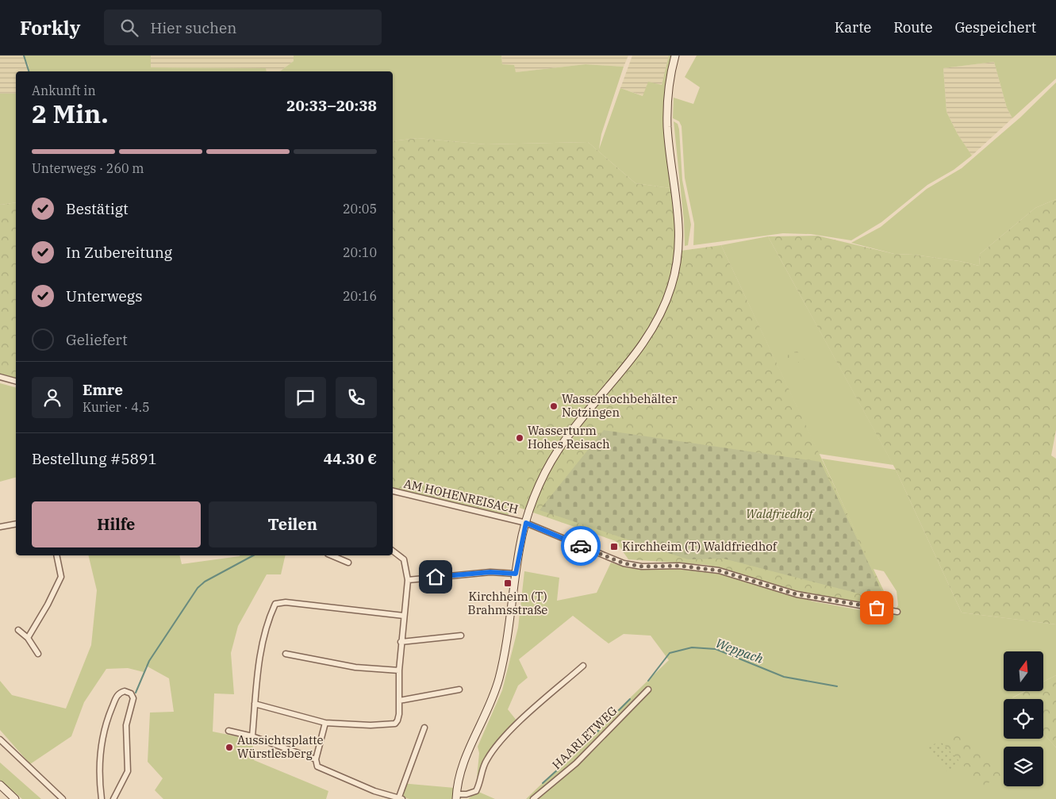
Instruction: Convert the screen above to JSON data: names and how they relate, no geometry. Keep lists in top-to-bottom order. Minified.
{"streets":{"street":["AM HOHENREISACH","HAARLETWEG"]},"water":["Weppach"],"parks":["Waldfriedhof"],"places":{"other":["Wasserhochbehälter Notzingen","Wasserturm Hohes Reisach","Aussichtsplatte Würstlesberg"],"transit":["Kirchheim (T) Waldfriedhof","Kirchheim (T) Brahmsstraße"]},"north":"top","page":{"header":"Forkly","search":"Hier suchen","nav":["Karte","Route","Gespeichert"],"heading":["2 Min.","Ankunft in","20:33–20:38"],"panel":["Emre","Kurier · 4.5","Bestellung #5891","44.30 €"],"bar":"Unterwegs · 260 m","list":[["Bestätigt","20:05"],["In Zubereitung","20:10"],["Unterwegs","20:16"],"Geliefert"],"buttons":["Hilfe","Teilen"]}}
